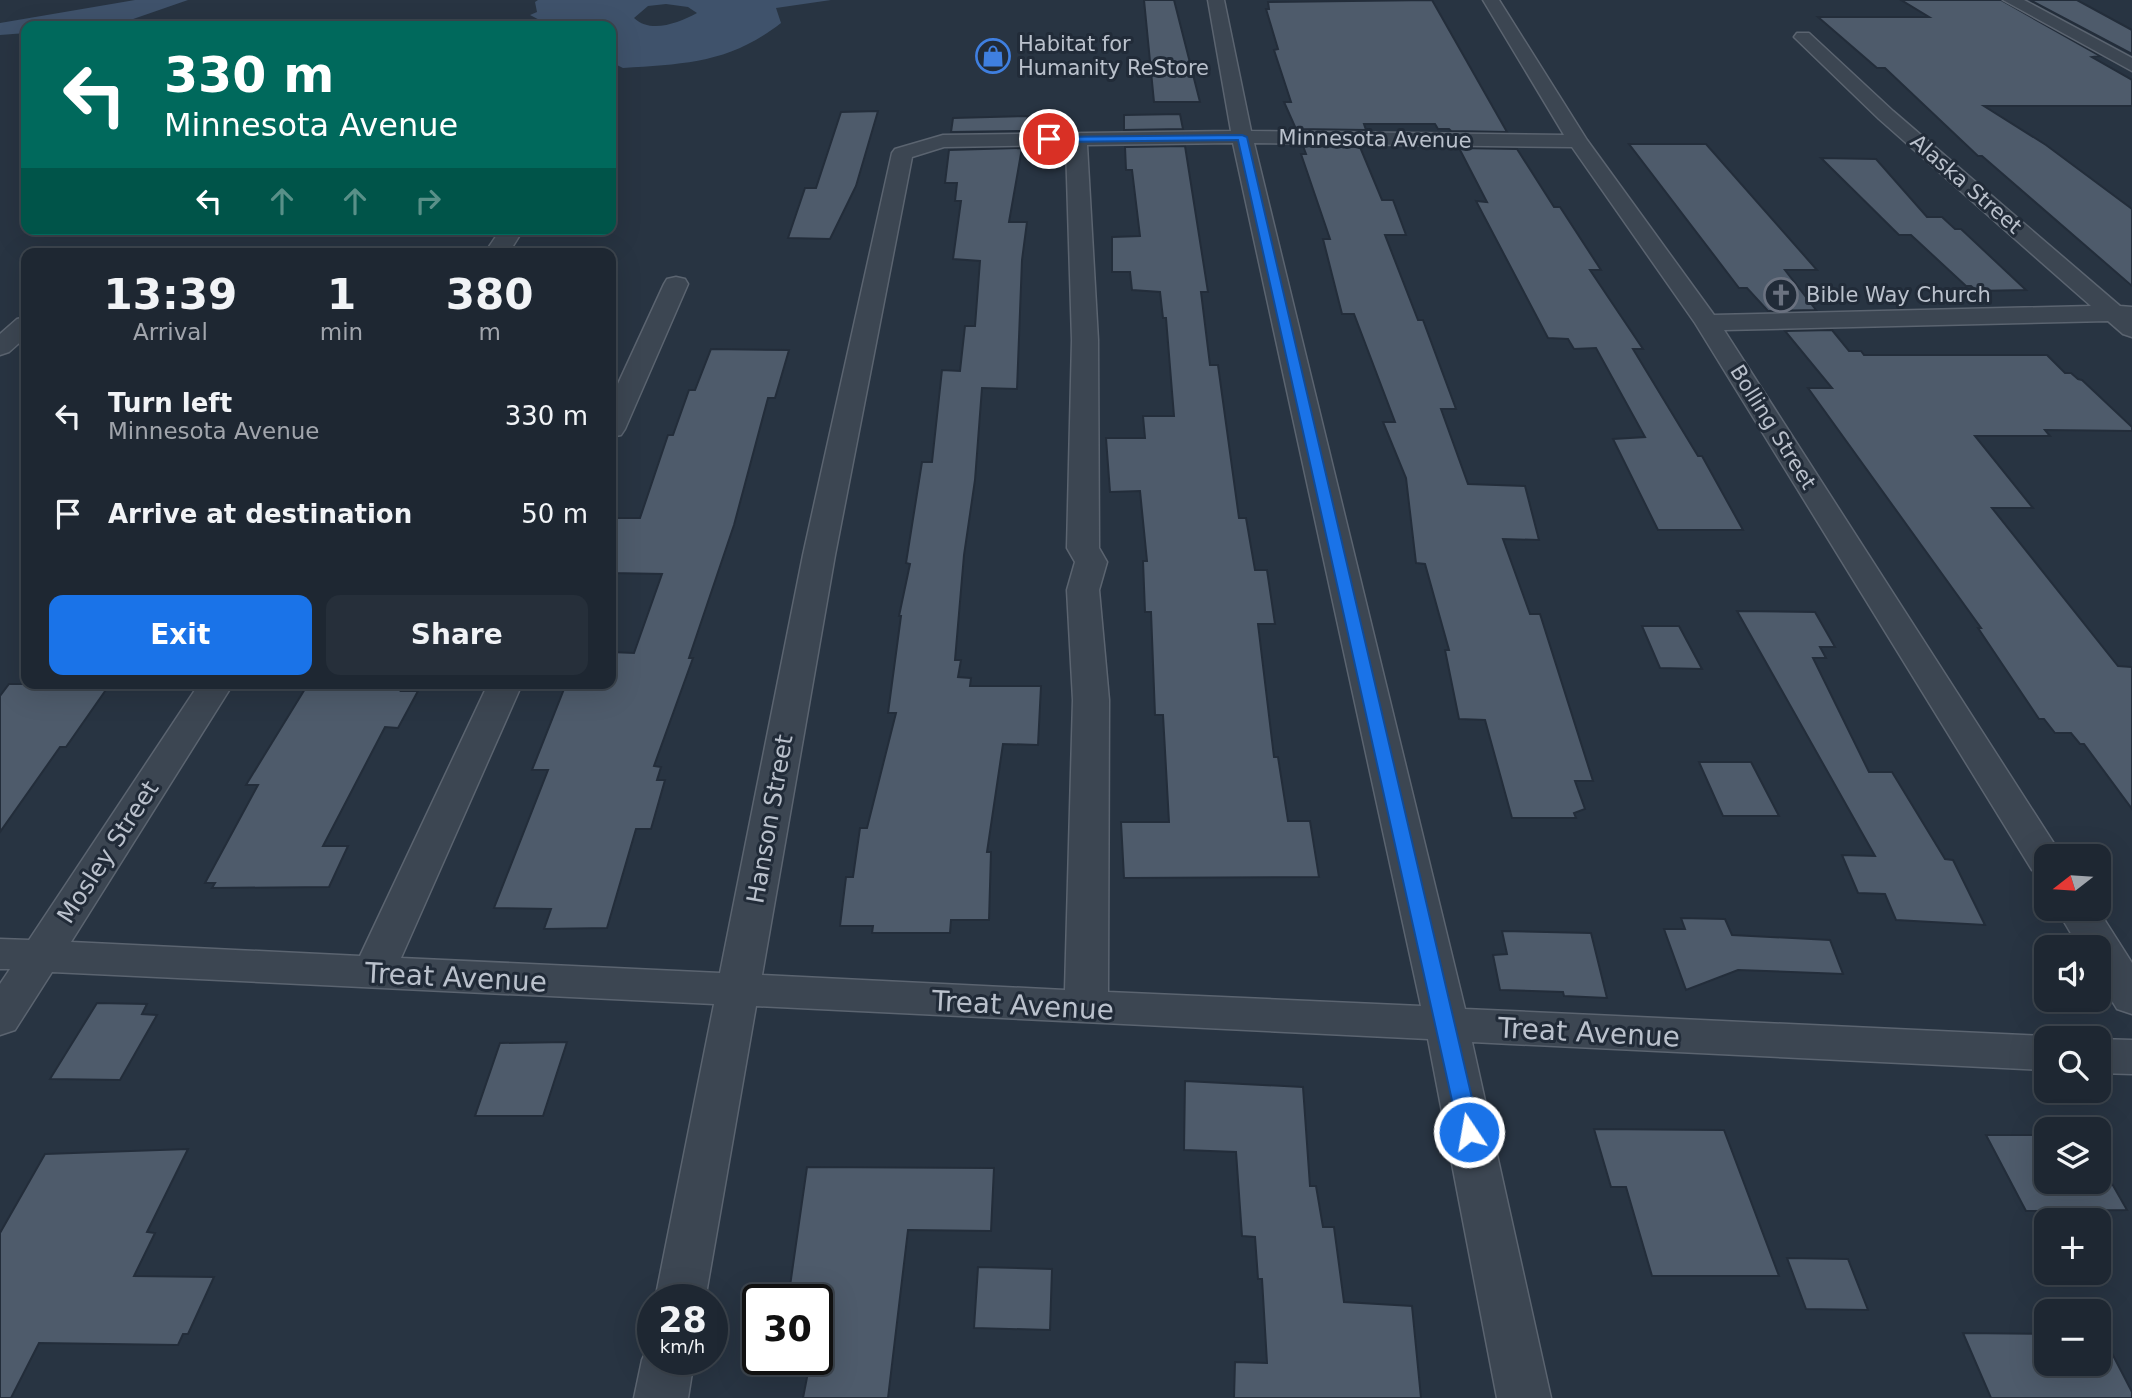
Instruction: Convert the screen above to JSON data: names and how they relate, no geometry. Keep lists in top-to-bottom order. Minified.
{"streets":{"street":["Minnesota Avenue","Alaska Street","Bolling Street","Hanson Street","Mosley Street","Treat Avenue"]},"crossings":[["Minnesota Avenue","Bolling Street"],["Minnesota Avenue","Hanson Street"],["Hanson Street","Treat Avenue"],["Mosley Street","Treat Avenue"]],"places":{"shop":["Habitat for Humanity ReStore"],"church":["Bible Way Church"]},"north":"left","page":{"turn":["330 m","Minnesota Avenue"],"eta":["13:39","Arrival","1","min","380","m"],"list":[{"name":"Turn left","note":"Minnesota Avenue","value":"330 m"},{"name":"Arrive at destination","value":"50 m"}],"buttons":["Exit","Share"],"map_buttons":["+","−"],"speed":"28 km/h","limit":"30"}}
